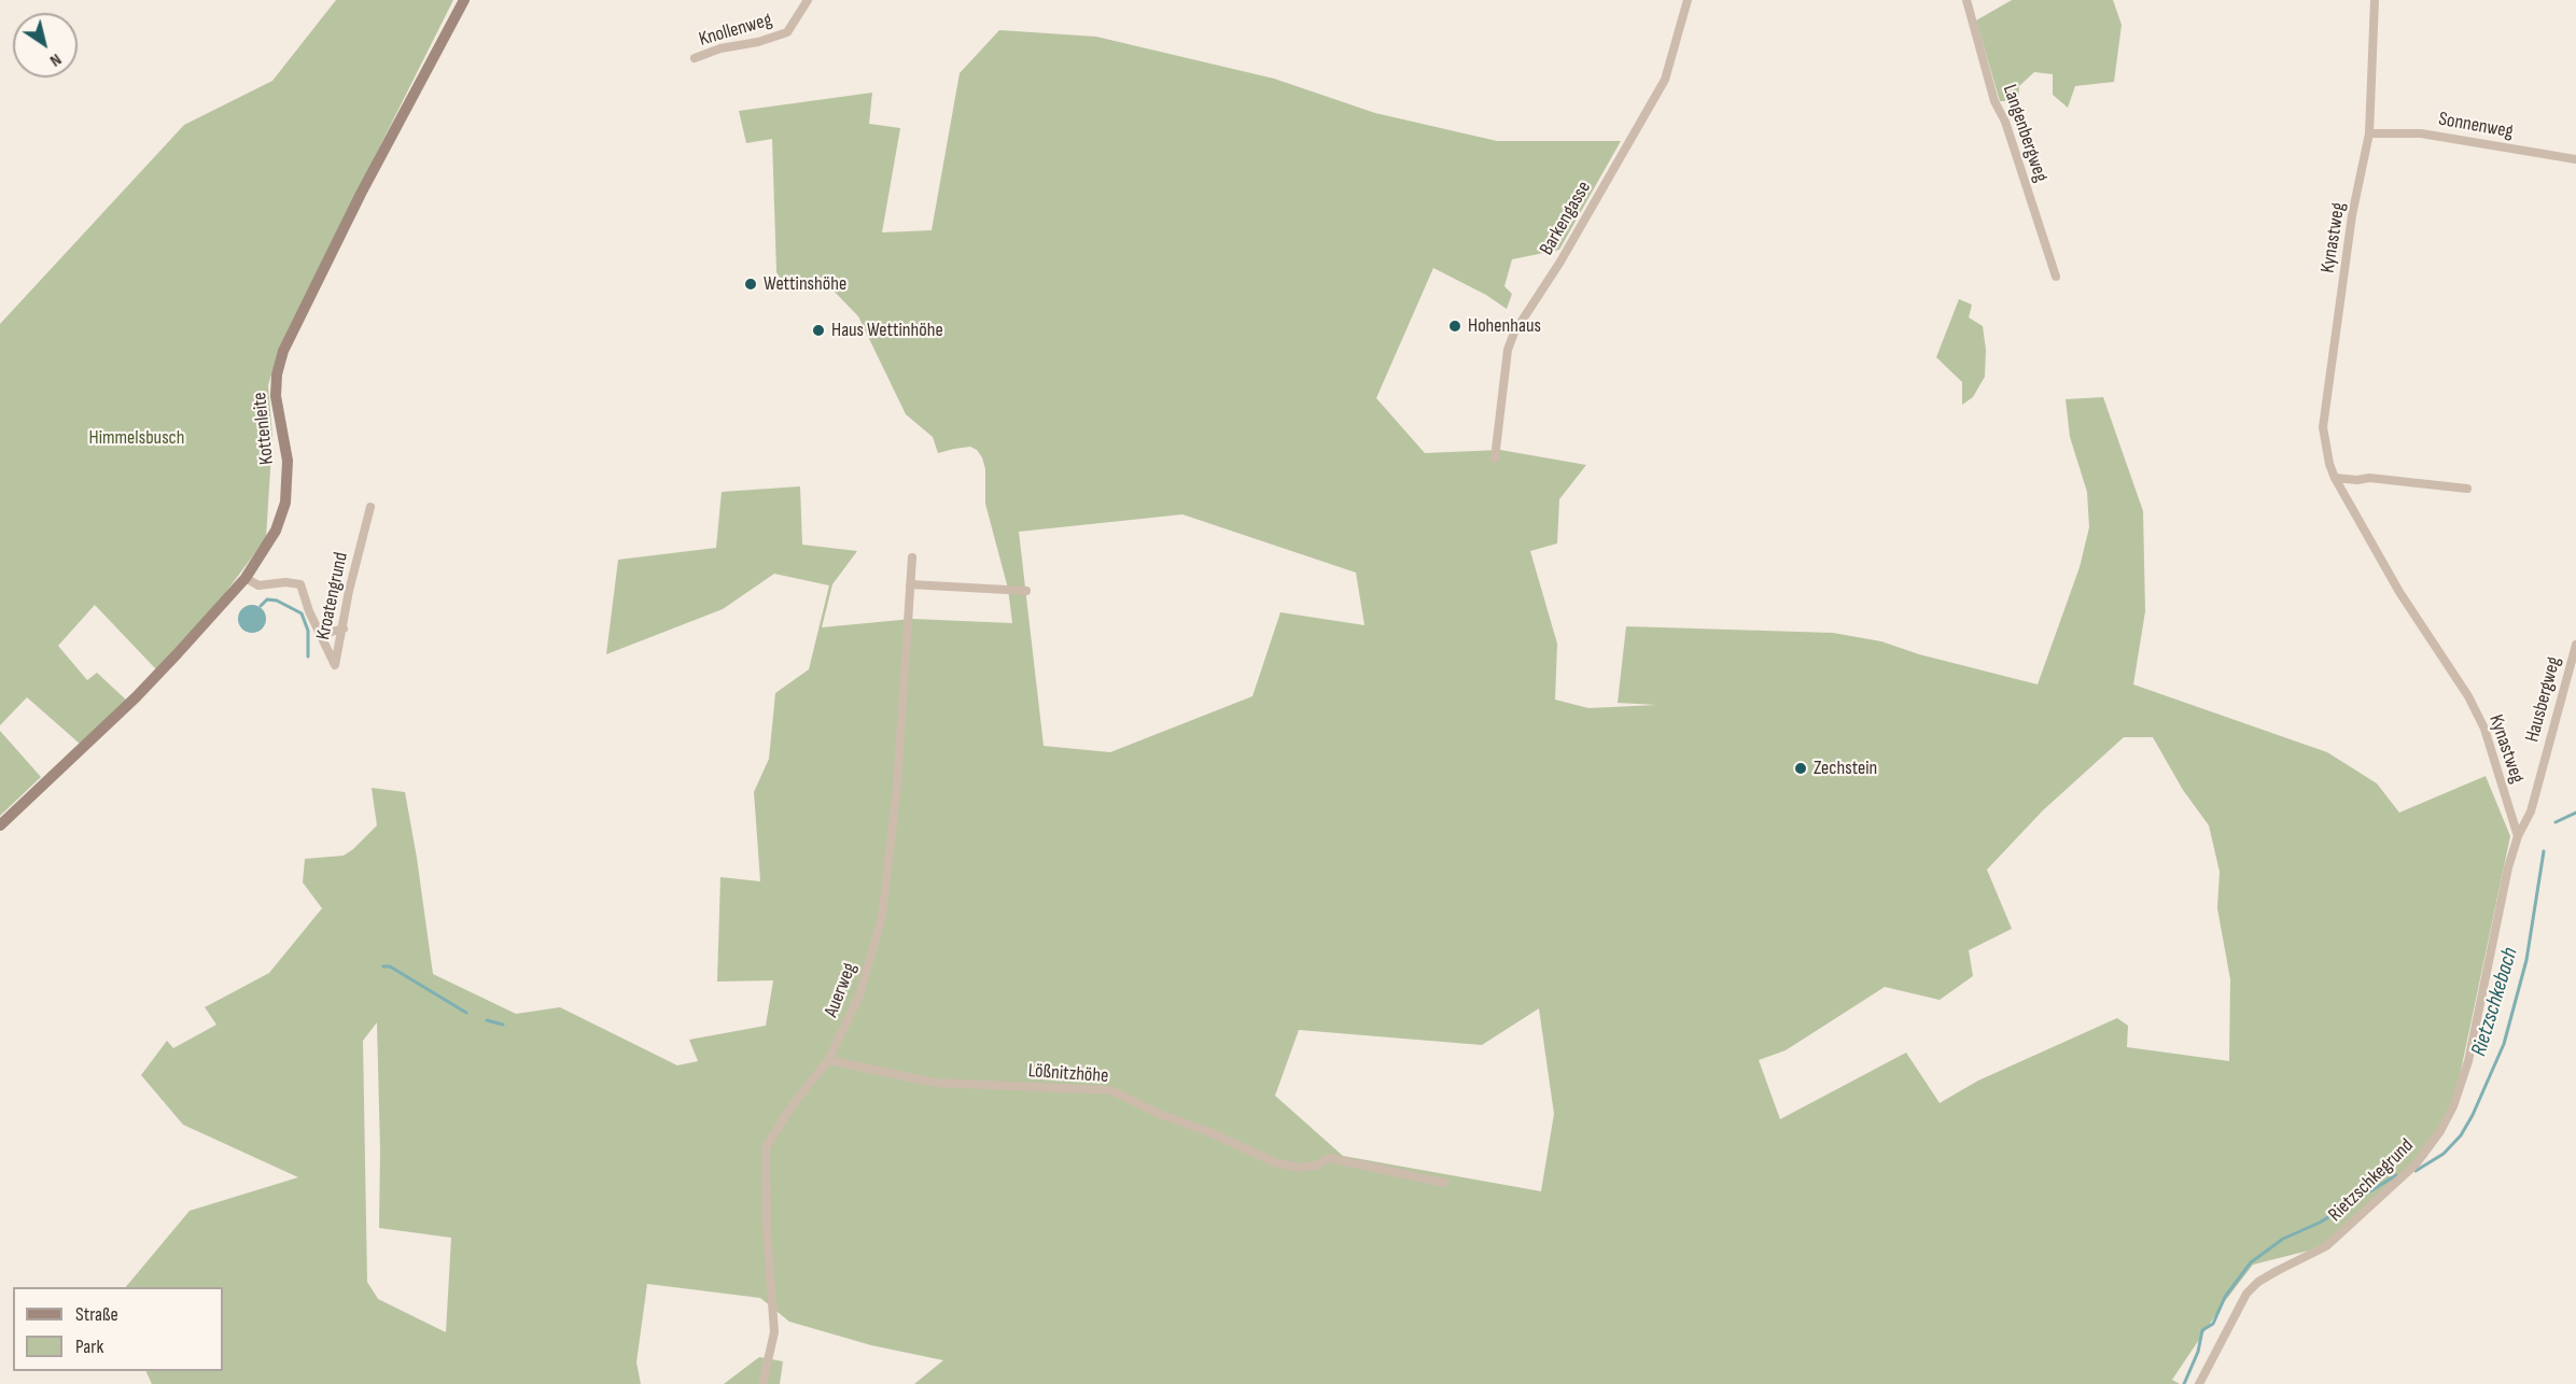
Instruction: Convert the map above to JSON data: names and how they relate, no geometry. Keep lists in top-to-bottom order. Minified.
{"streets":{"street":["Knollenweg","Sonnenweg","Langenbergweg","Barkengasse","Kynastweg","Kottenleite","Kroatengrund","Hausbergweg","Auerweg","Lößnitzhöhe","Rietzschkegrund"]},"crossings":[["Sonnenweg","Kynastweg"],["Kynastweg","Hausbergweg"],["Kynastweg","Rietzschkegrund"],["Kottenleite","Kroatengrund"],["Hausbergweg","Rietzschkegrund"],["Auerweg","Lößnitzhöhe"]],"water":["Rietzschkebach"],"parks":["Himmelsbusch"],"places":["Wettinshöhe","Hohenhaus","Haus Wettinhöhe","Zechstein"],"legend":["Straße","Park"],"north":"bottom right"}
